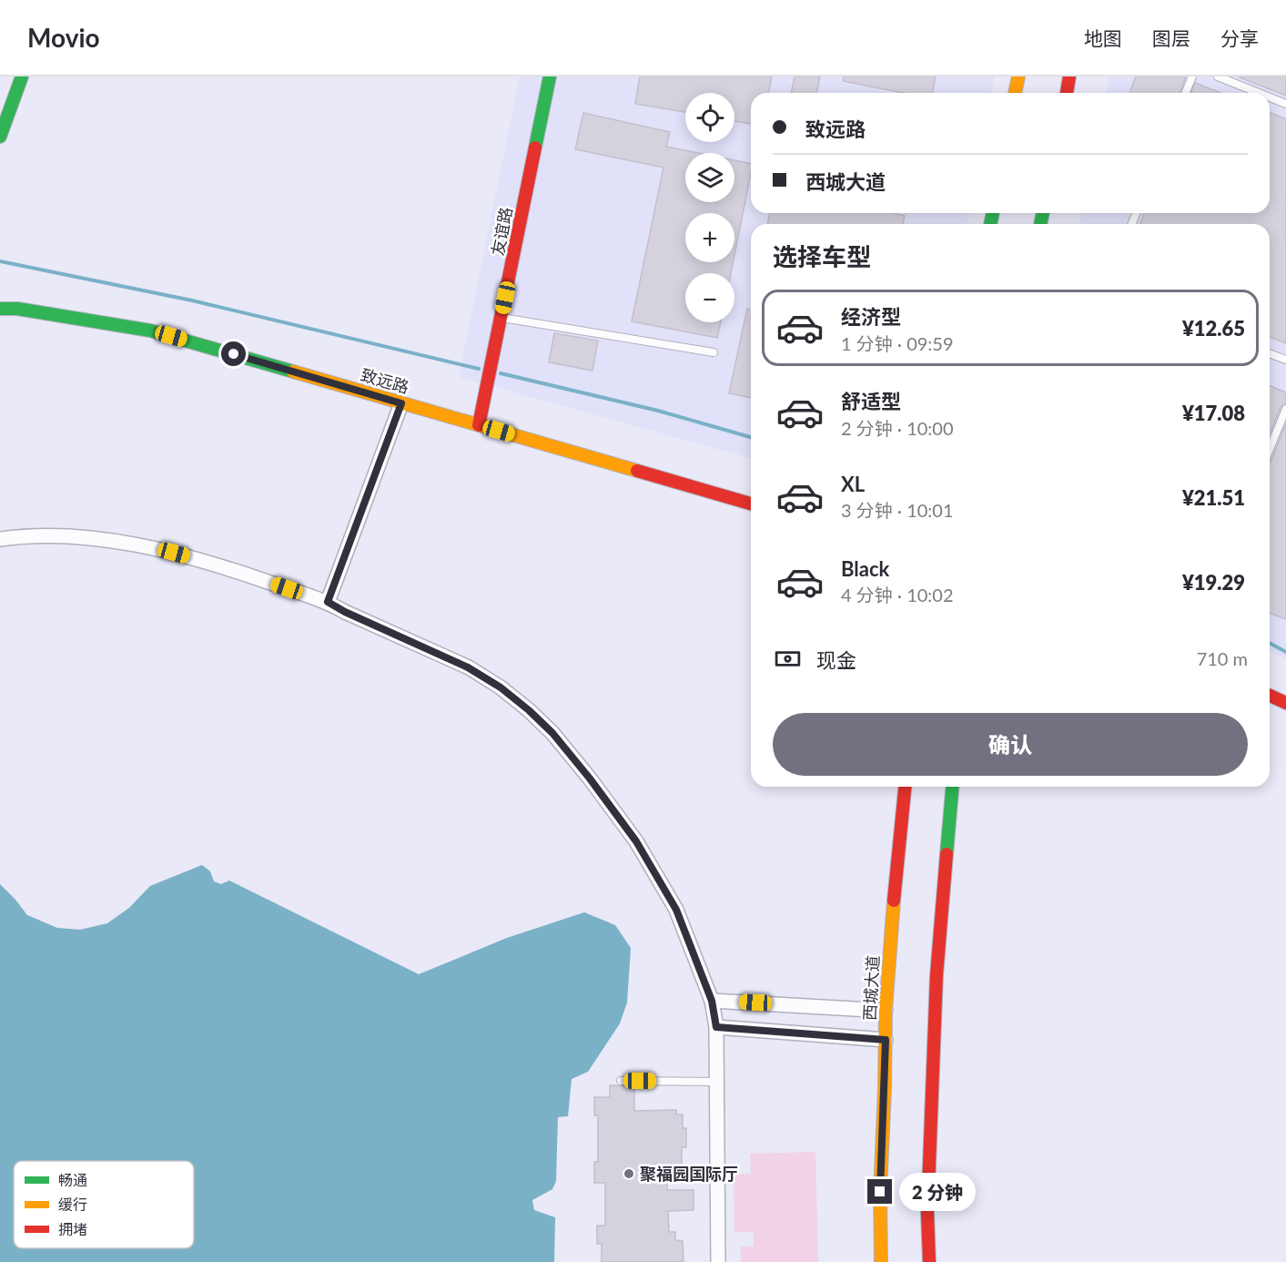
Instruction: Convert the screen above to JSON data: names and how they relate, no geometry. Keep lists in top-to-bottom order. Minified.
{"streets":{"main road":["友谊路","致远路","西城大道"]},"crossings":[["友谊路","致远路"]],"places":["聚福园国际厅"],"legend":["畅通","缓行","拥堵"],"page":{"header":"Movio","nav":["地图","图层","分享"],"map_buttons":["+","−"],"banner":["致远路","西城大道"],"heading":"选择车型","list":[{"name":"经济型","note":"1 分钟 · 09:59","value":"¥12.65"},{"name":"舒适型","note":"2 分钟 · 10:00","value":"¥17.08"},{"name":"XL","note":"3 分钟 · 10:01","value":"¥21.51"},{"name":"Black","note":"4 分钟 · 10:02","value":"¥19.29"}],"pay":["现金","710 m"],"buttons":"确认","bubble":"2 分钟"}}
